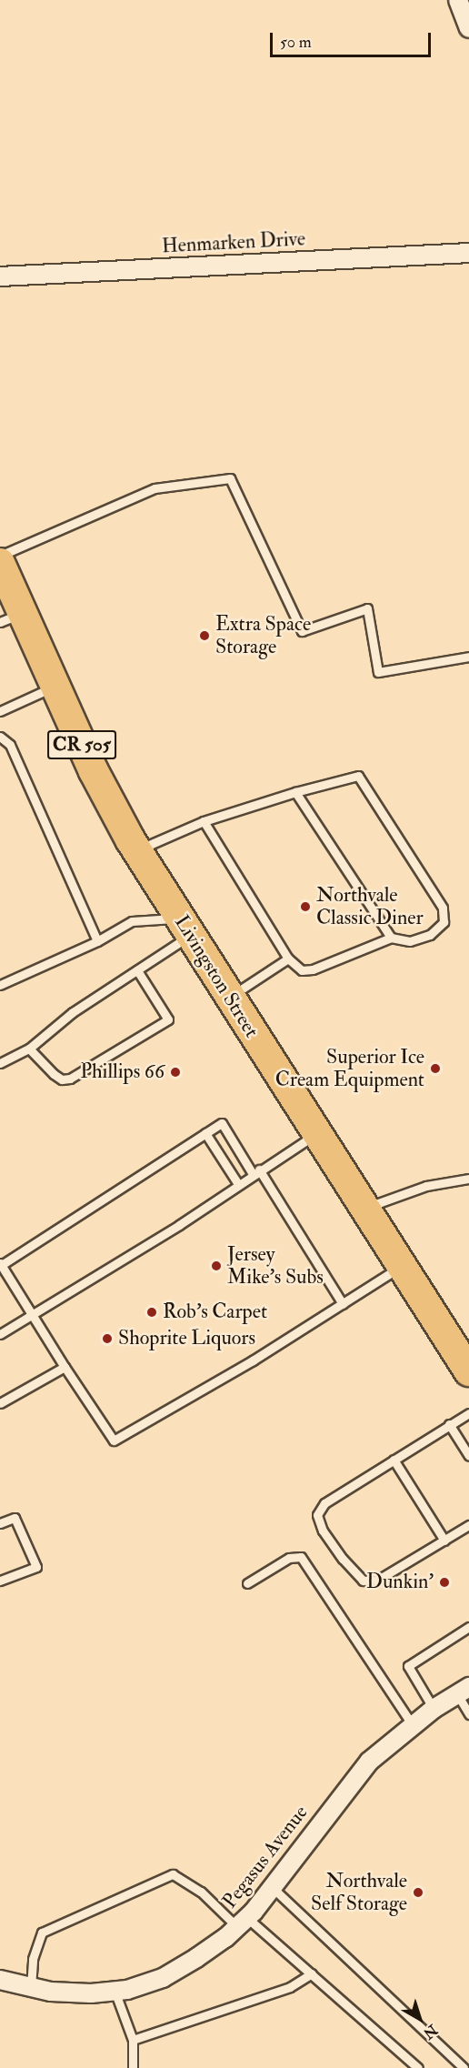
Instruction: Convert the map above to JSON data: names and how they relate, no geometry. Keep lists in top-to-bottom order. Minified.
{"streets":{"main road":["CR 505","Livingston Street"],"street":["Henmarken Drive","Pegasus Avenue"]},"places":["Extra Space Storage","Northvale Classic Diner","Superior Ice Cream Equipment","Phillips 66","Jersey Mike's Subs","Rob's Carpet","Shoprite Liquors","Dunkin'","Northvale Self Storage"],"scale_bar":"50 m","north":"bottom right"}
